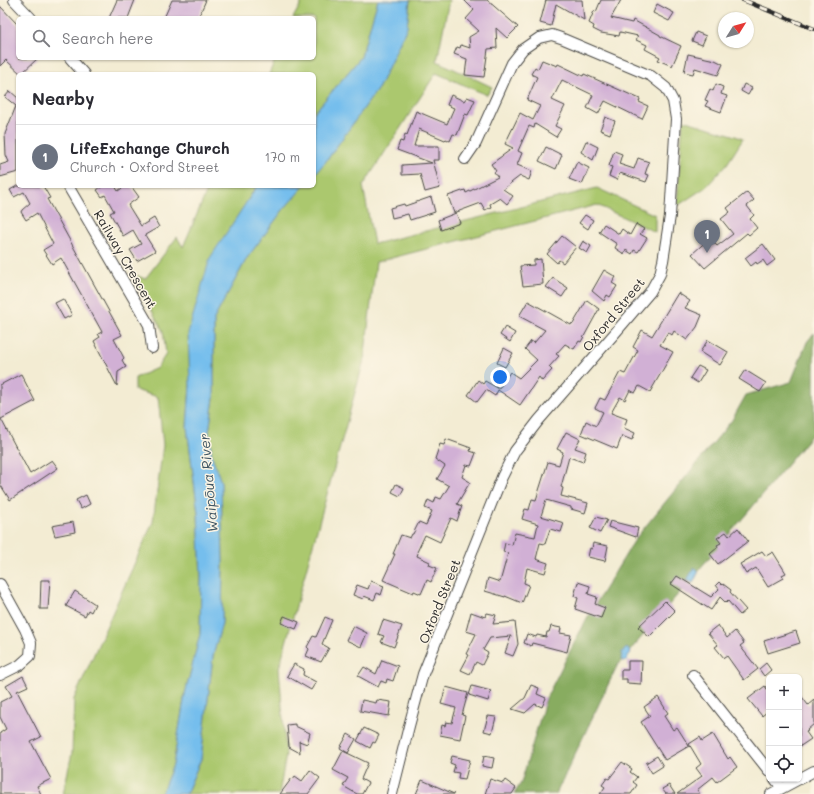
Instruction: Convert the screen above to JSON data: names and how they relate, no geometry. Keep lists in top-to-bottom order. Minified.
{"streets":{"street":["Railway Crescent","Oxford Street"]},"water":["Waipōua River"],"north":"top right","page":{"search":"Search here","heading":"Nearby","list":[{"mark":"1","name":"LifeExchange Church","note":"Church · Oxford Street","value":"170 m"}],"pins":"1","map_buttons":["+","−"]}}
